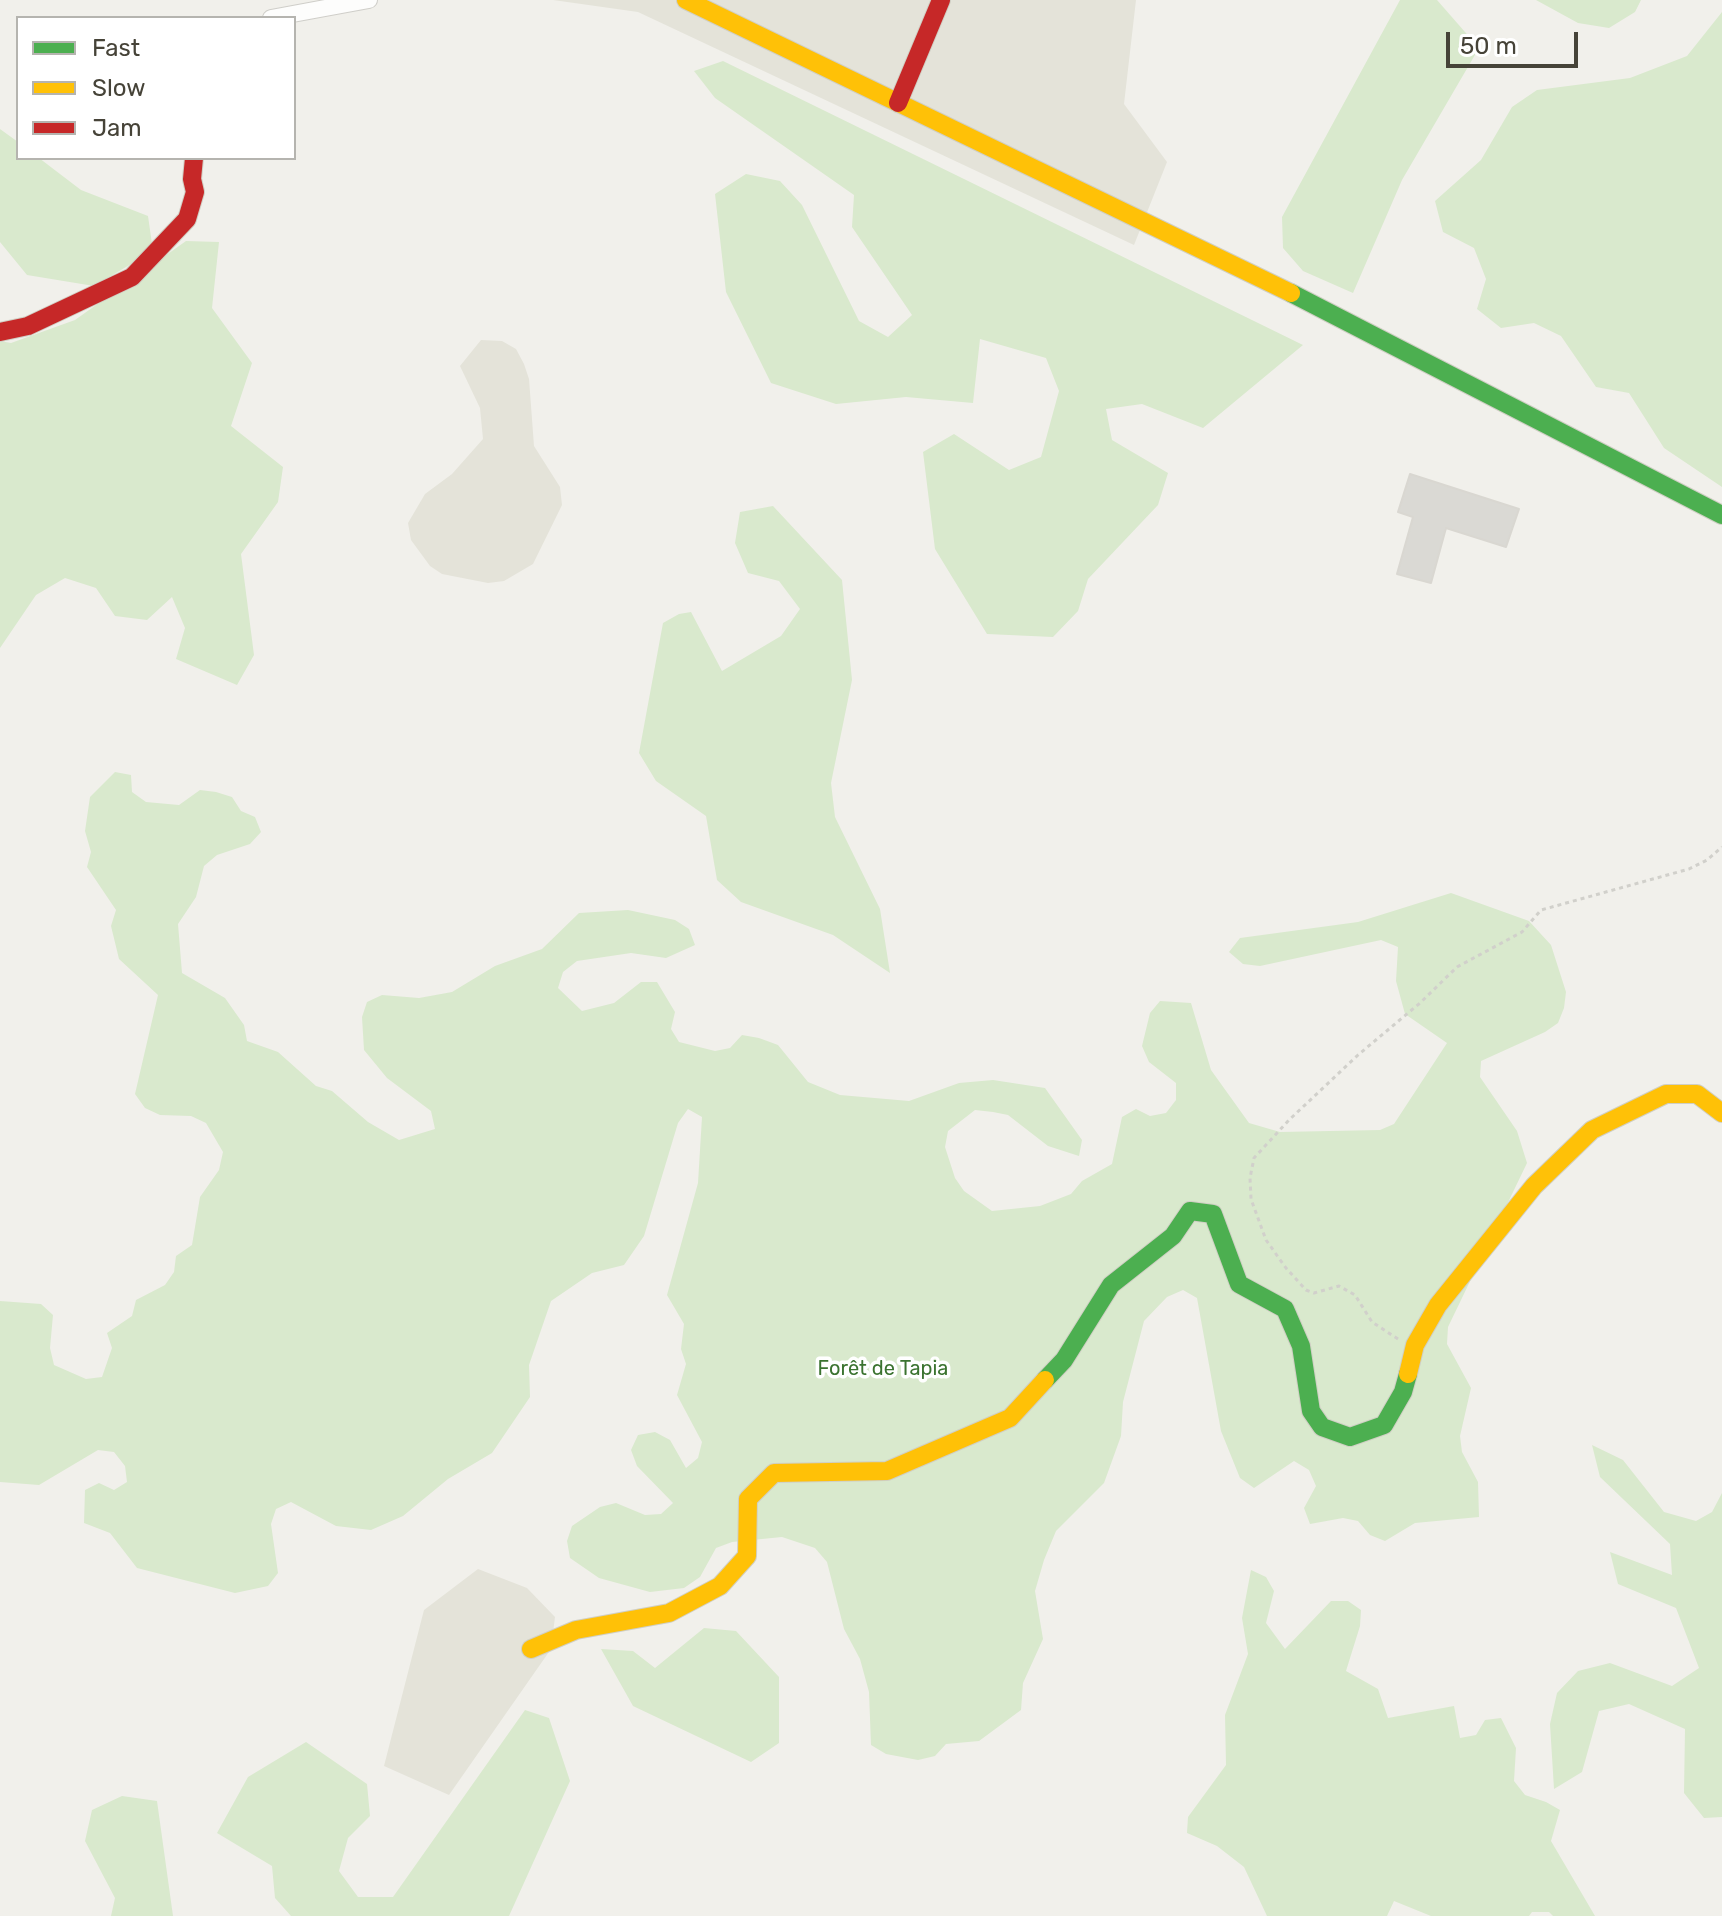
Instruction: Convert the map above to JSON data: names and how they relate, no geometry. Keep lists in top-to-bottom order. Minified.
{"parks":["Forêt de Tapia"],"legend":["Fast","Slow","Jam"],"scale_bar":"50 m"}
